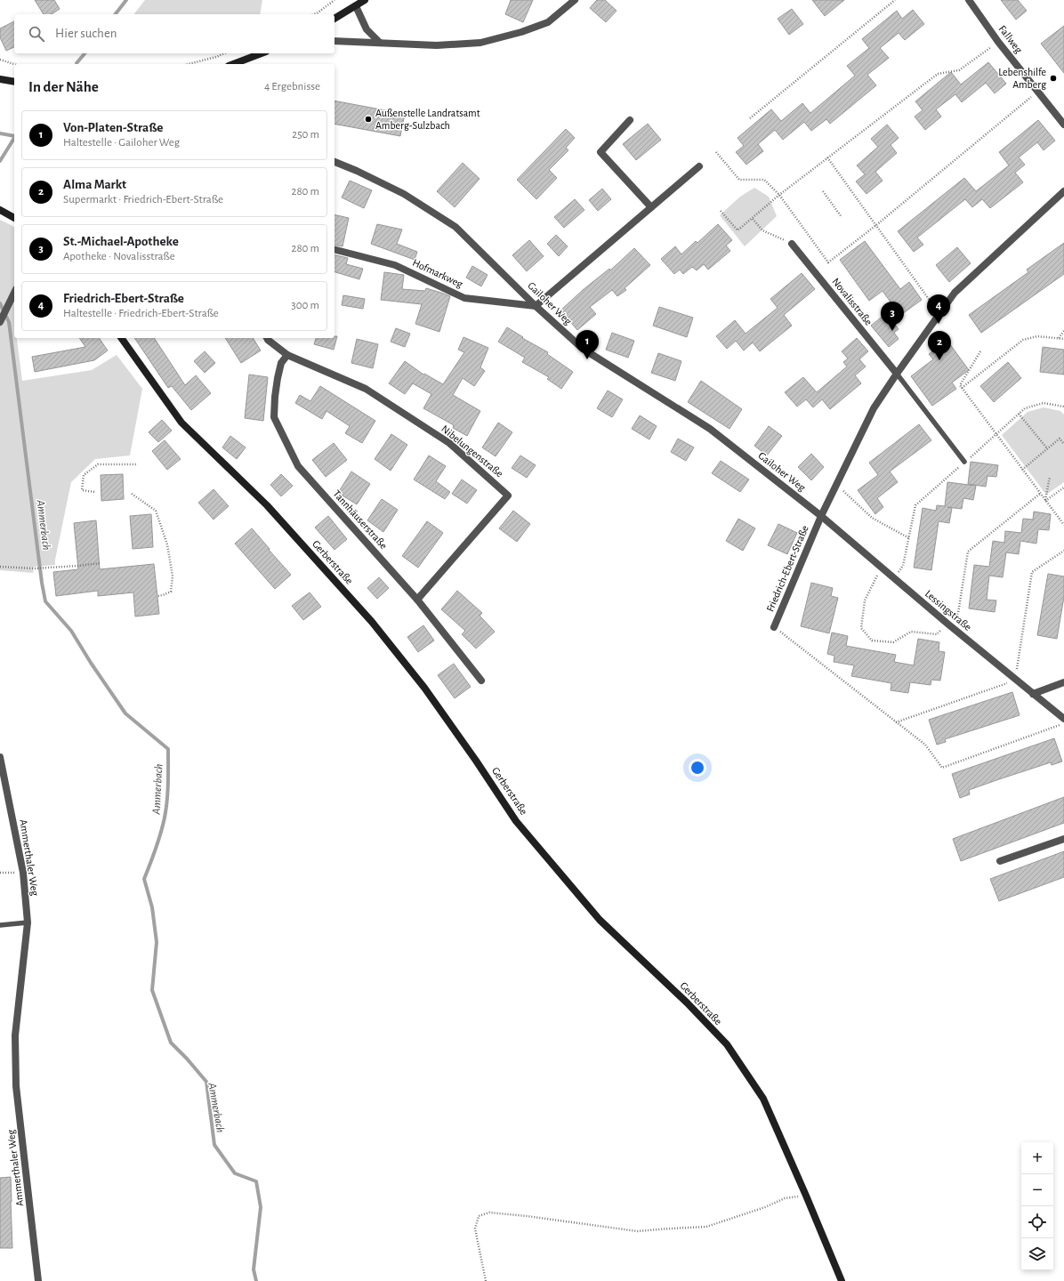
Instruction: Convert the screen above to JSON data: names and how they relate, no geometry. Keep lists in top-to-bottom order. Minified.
{"streets":{"street":["Fallweg","Hofmarkweg","Novalisstraße","Gailoher Weg","Nibelungenstraße","Tannhäuserstraße","Gerberstraße","Friedrich-Ebert-Straße","Lessingstraße","Ammerthaler Weg"]},"crossings":[["Hofmarkweg","Gailoher Weg"],["Novalisstraße","Friedrich-Ebert-Straße"],["Gailoher Weg","Friedrich-Ebert-Straße"],["Gailoher Weg","Lessingstraße"],["Nibelungenstraße","Tannhäuserstraße"],["Friedrich-Ebert-Straße","Lessingstraße"]],"water":["Ammerbach"],"places":["Lebenshilfe Amberg","Außenstelle Landratsamt Amberg-Sulzbach"],"page":{"search":"Hier suchen","heading":["In der Nähe","4 Ergebnisse"],"list":[{"mark":"1","name":"Von-Platen-Straße","note":"Haltestelle · Gailoher Weg","value":"250 m"},{"mark":"2","name":"Alma Markt","note":"Supermarkt · Friedrich-Ebert-Straße","value":"280 m"},{"mark":"3","name":"St.-Michael-Apotheke","note":"Apotheke · Novalisstraße","value":"280 m"},{"mark":"4","name":"Friedrich-Ebert-Straße","note":"Haltestelle · Friedrich-Ebert-Straße","value":"300 m"}],"pins":["4","3","1","2"],"map_buttons":["+","−"]}}
